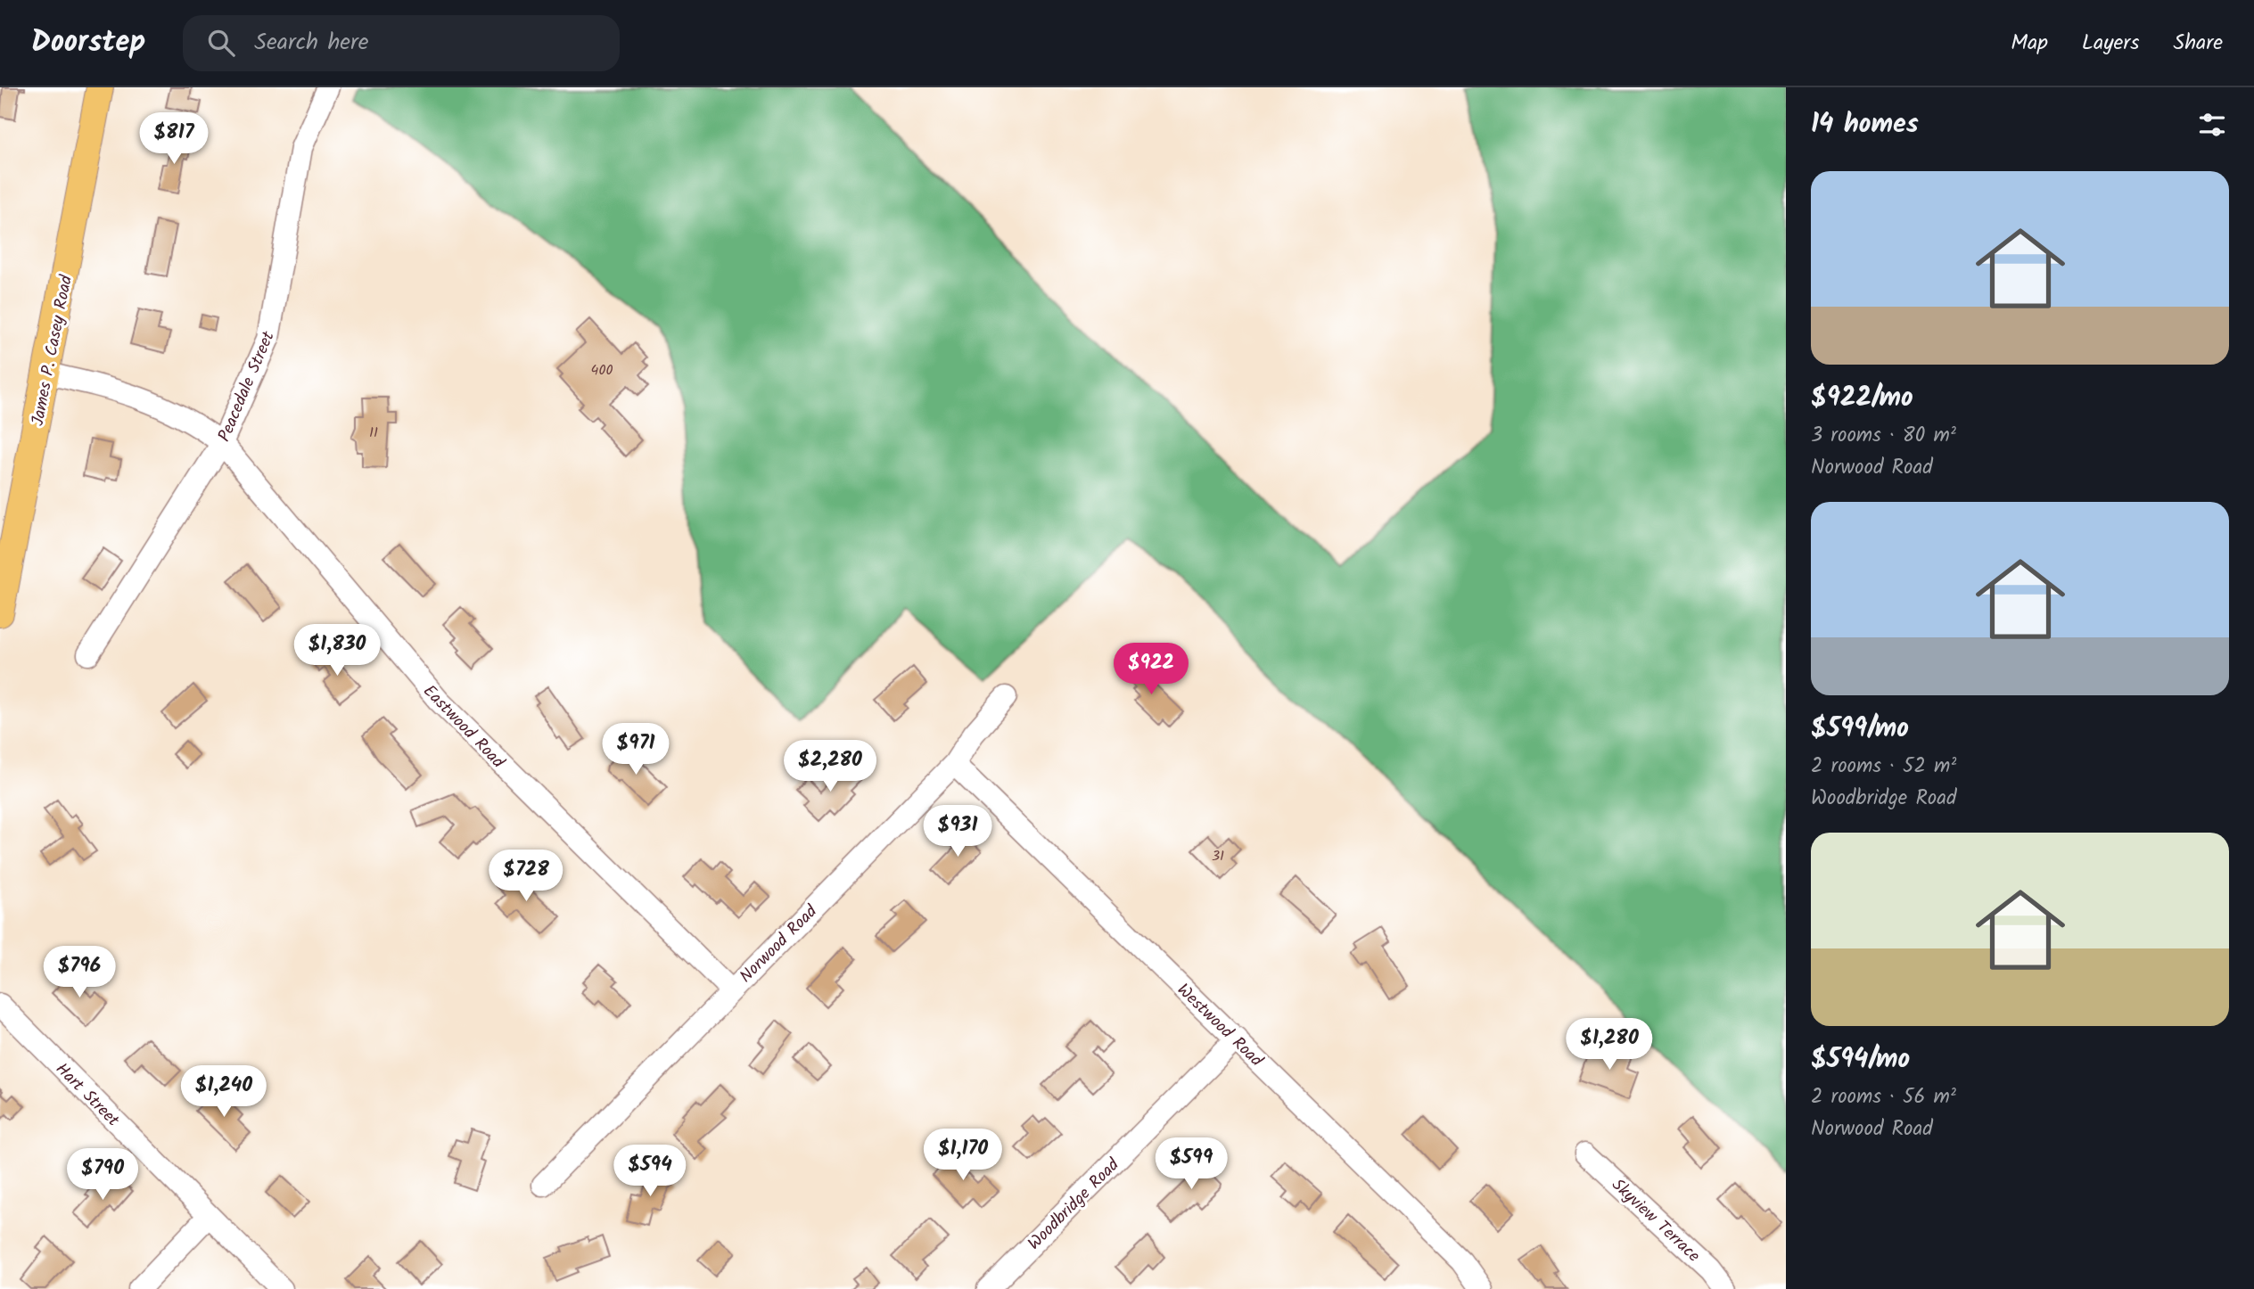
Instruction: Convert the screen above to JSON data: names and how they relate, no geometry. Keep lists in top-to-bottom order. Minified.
{"streets":{"main road":["James P. Casey Road"],"street":["Peacedale Street","Eastwood Road","Norwood Road","Westwood Road","Hart Street","Woodbridge Road","Skyview Terrace"]},"crossings":[["James P. Casey Road","Eastwood Road"],["Peacedale Street","Eastwood Road"],["Eastwood Road","Norwood Road"],["Norwood Road","Westwood Road"],["Westwood Road","Woodbridge Road"]],"house_numbers":["400","11","31"],"page":{"header":"Doorstep","search":"Search here","nav":["Map","Layers","Share"],"heading":"14 homes","price":["$817","$1,830","$922","$971","$2,280","$931","$728","$796","$1,280","$1,240","$1,170","$599","$594","$790"],"list":[{"name":"$922/mo","note":"3 rooms · 80 m² · Norwood Road"},{"name":"$599/mo","note":"2 rooms · 52 m² · Woodbridge Road"},{"name":"$594/mo","note":"2 rooms · 56 m² · Norwood Road"}]}}
